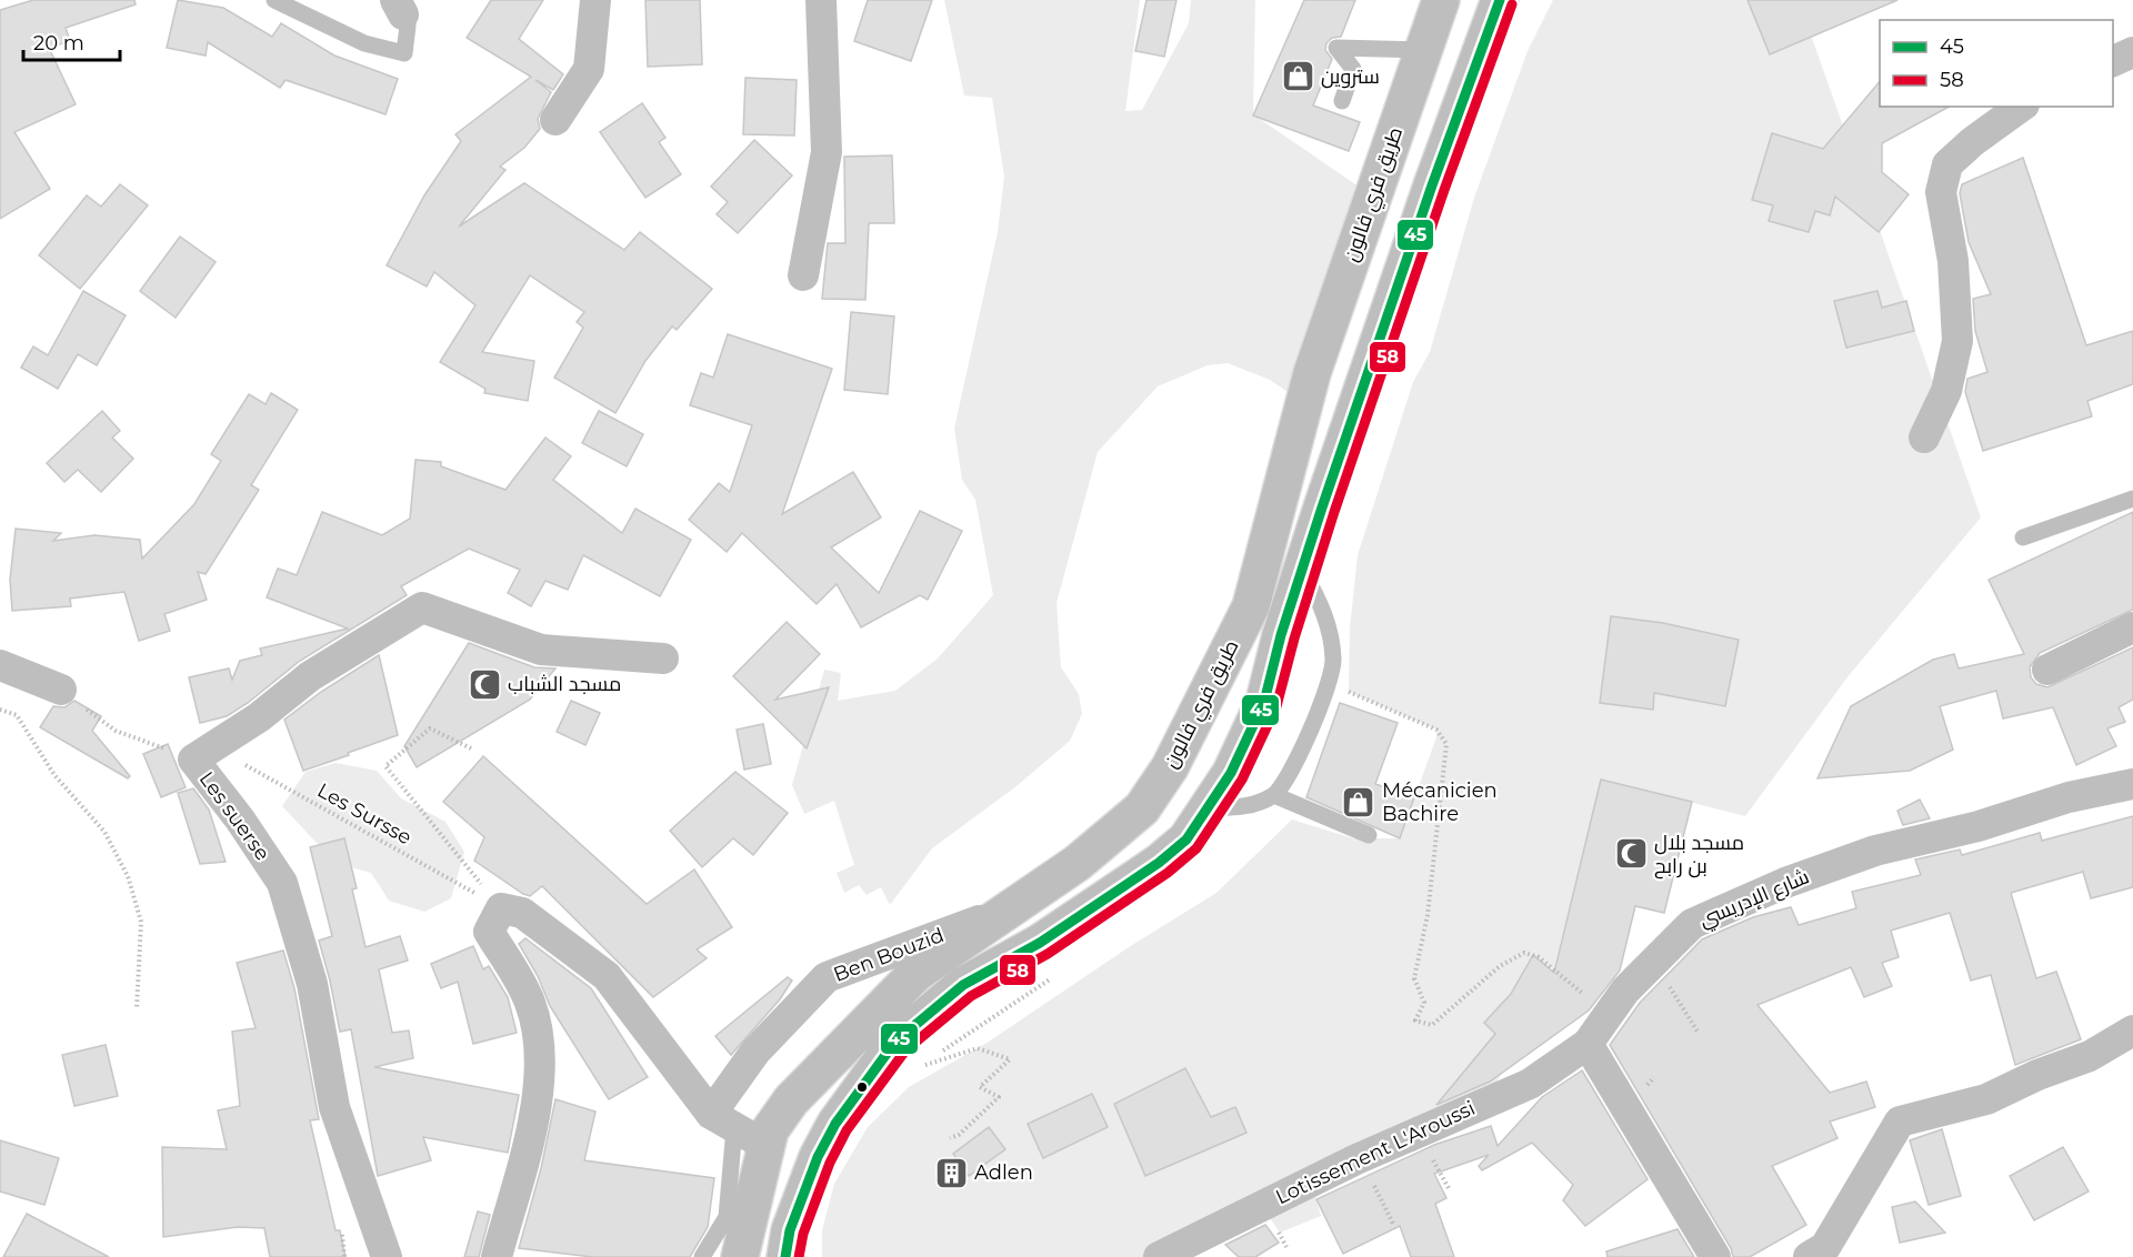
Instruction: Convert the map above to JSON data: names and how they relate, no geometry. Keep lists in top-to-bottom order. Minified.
{"streets":{"highway":["طريق فري فالون"],"street":["Les suerse","شارع الإدريسي","Ben Bouzid","Lotissement L'Aroussi"],"path":["Les Sursse"]},"crossings":[["طريق فري فالون","Ben Bouzid"],["Les Sursse","Les suerse"],["شارع الإدريسي","Lotissement L'Aroussi"]],"places":{"shop":["ستروين","Mécanicien Bachire"],"mosque":["مسجد الشباب","مسجد بلال بن رابح"],"building":["Adlen"]},"lines":["transit line 45","transit line 58"],"legend":["45","58"],"scale_bar":"20 m"}
